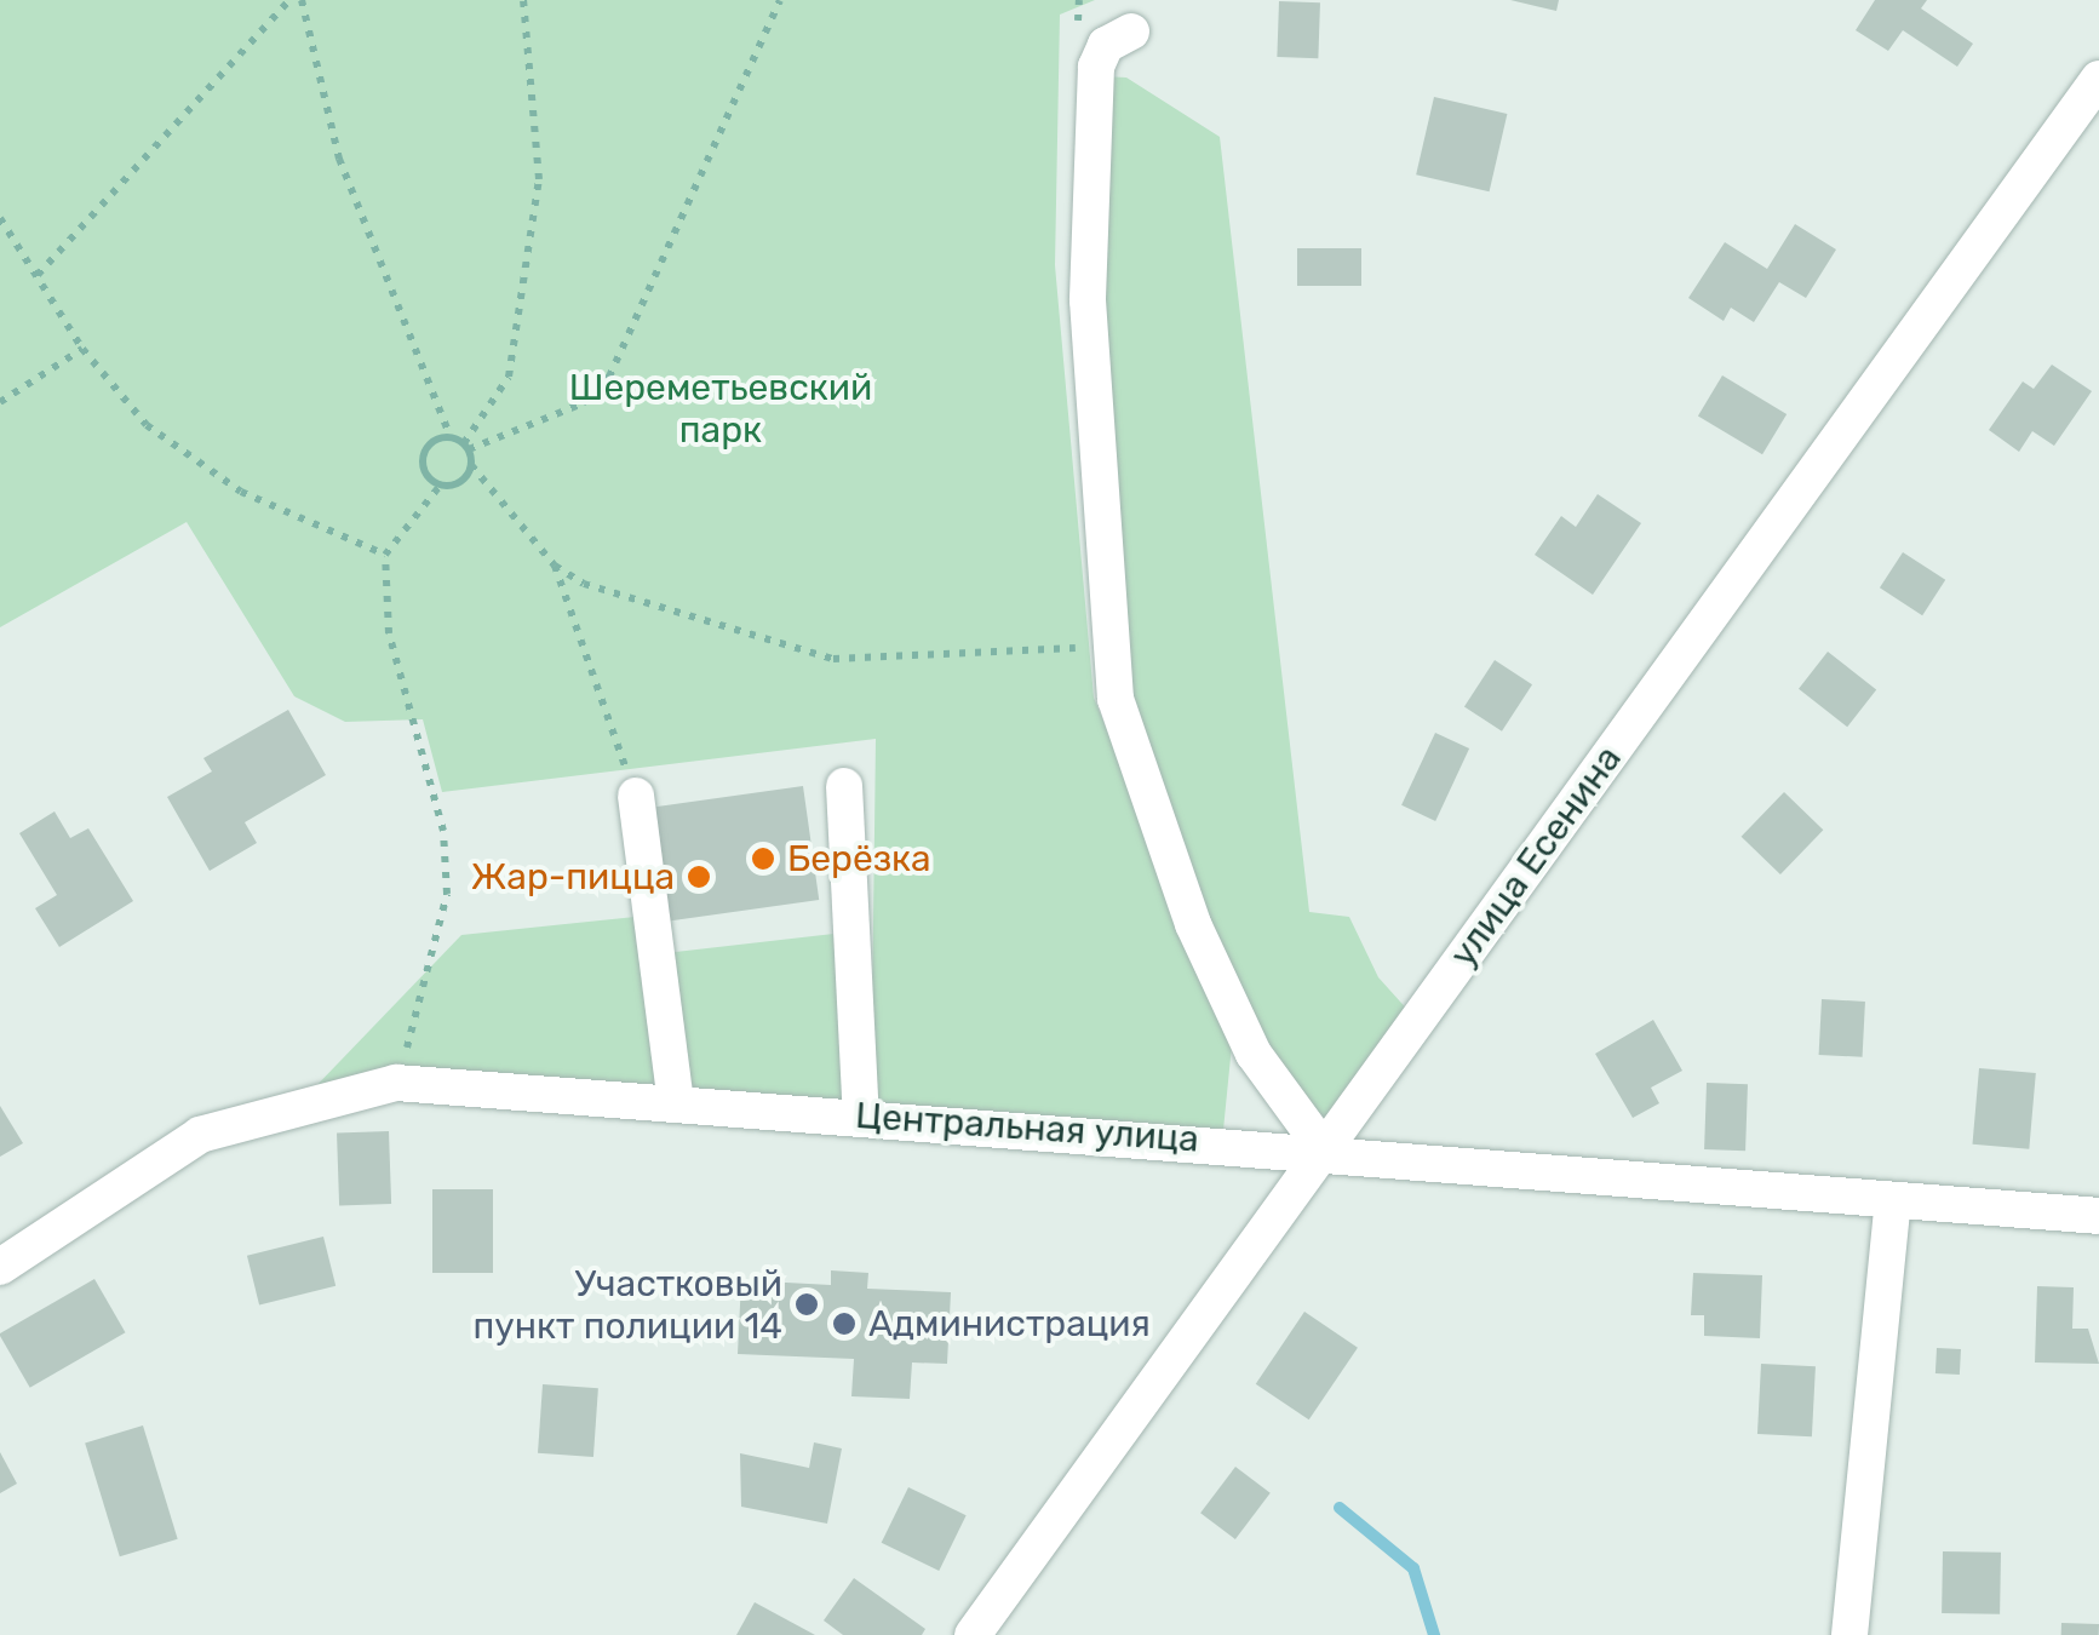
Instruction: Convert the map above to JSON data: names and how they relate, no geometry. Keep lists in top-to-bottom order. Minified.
{"streets":{"street":["улица Есенина","Центральная улица"]},"crossings":[["улица Есенина","Центральная улица"]],"parks":["Шереметьевский парк"],"places":["Берёзка","Жар-пицца","Участковый пункт полиции 14","Администрация"]}
